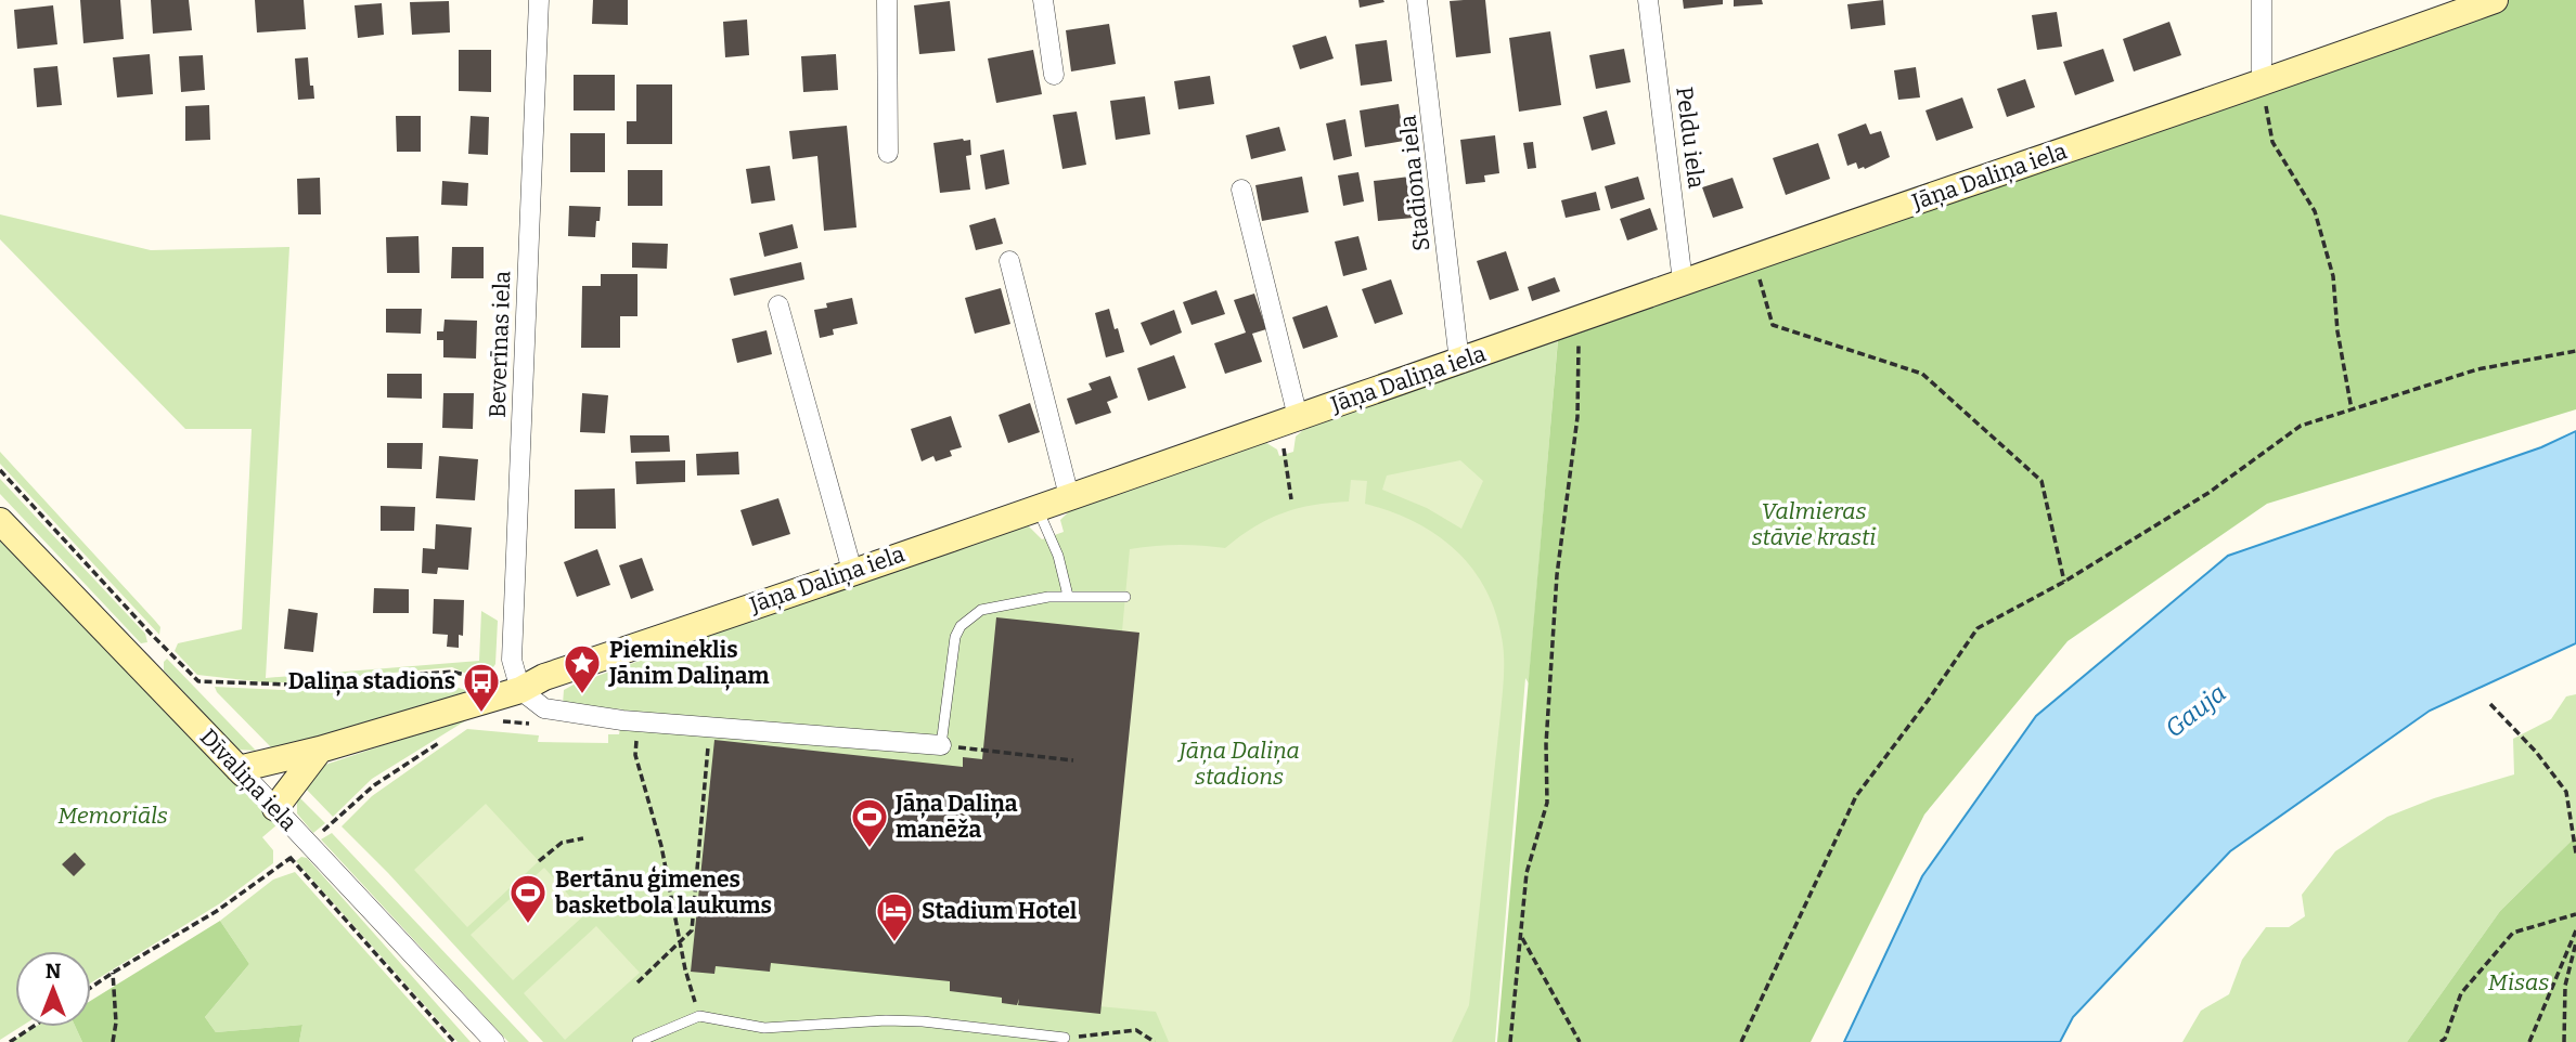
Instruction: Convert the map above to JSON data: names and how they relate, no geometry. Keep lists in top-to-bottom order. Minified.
{"streets":{"street":["Peldu iela","Jāņa Daliņa iela","Stadiona iela","Beverīnas iela","Dīvaliņa iela"]},"crossings":[["Peldu iela","Jāņa Daliņa iela"],["Jāņa Daliņa iela","Stadiona iela"],["Jāņa Daliņa iela","Beverīnas iela"],["Jāņa Daliņa iela","Dīvaliņa iela"]],"water":["Gauja"],"parks":["Valmieras stāvie krasti","Jāņa Daliņa stadions","Memoriāls","Misas"],"places":{"place":["Piemineklis Jānim Daliņam"],"bus stop":["Daliņa stadions"],"sports":["Jāņa Daliņa manēža","Bertānu ģimenes basketbola laukums"],"hotel":["Stadium Hotel"]},"north":"top"}
